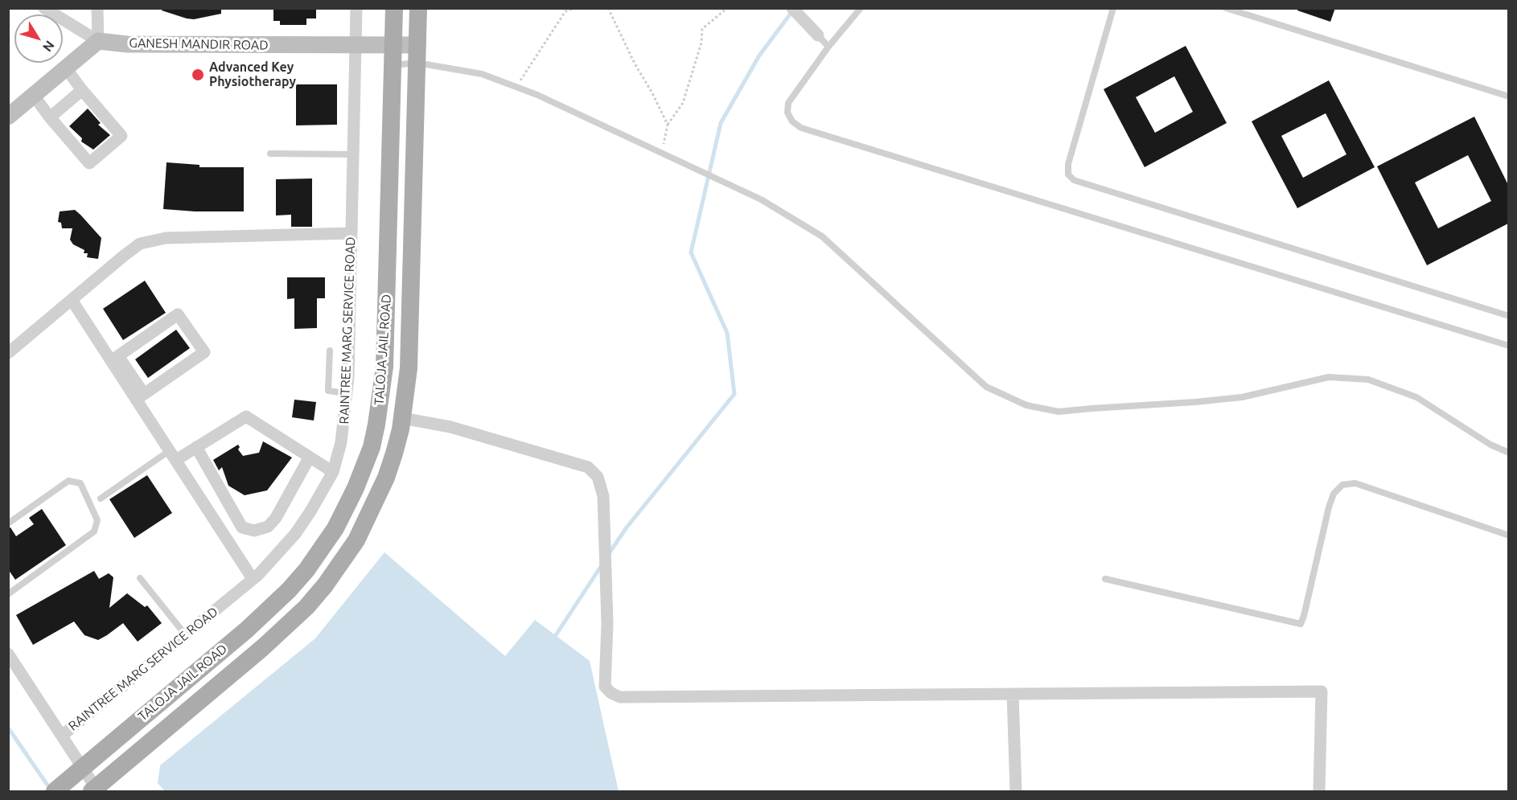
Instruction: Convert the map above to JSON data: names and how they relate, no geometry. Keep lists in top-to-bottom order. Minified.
{"streets":{"main road":["TALOJA JAIL ROAD"],"street":["GANESH MANDIR ROAD","RAINTREE MARG SERVICE ROAD"]},"crossings":[["GANESH MANDIR ROAD","RAINTREE MARG SERVICE ROAD"],["GANESH MANDIR ROAD","TALOJA JAIL ROAD"]],"places":["Advanced Key Physiotherapy"],"north":"bottom right"}
